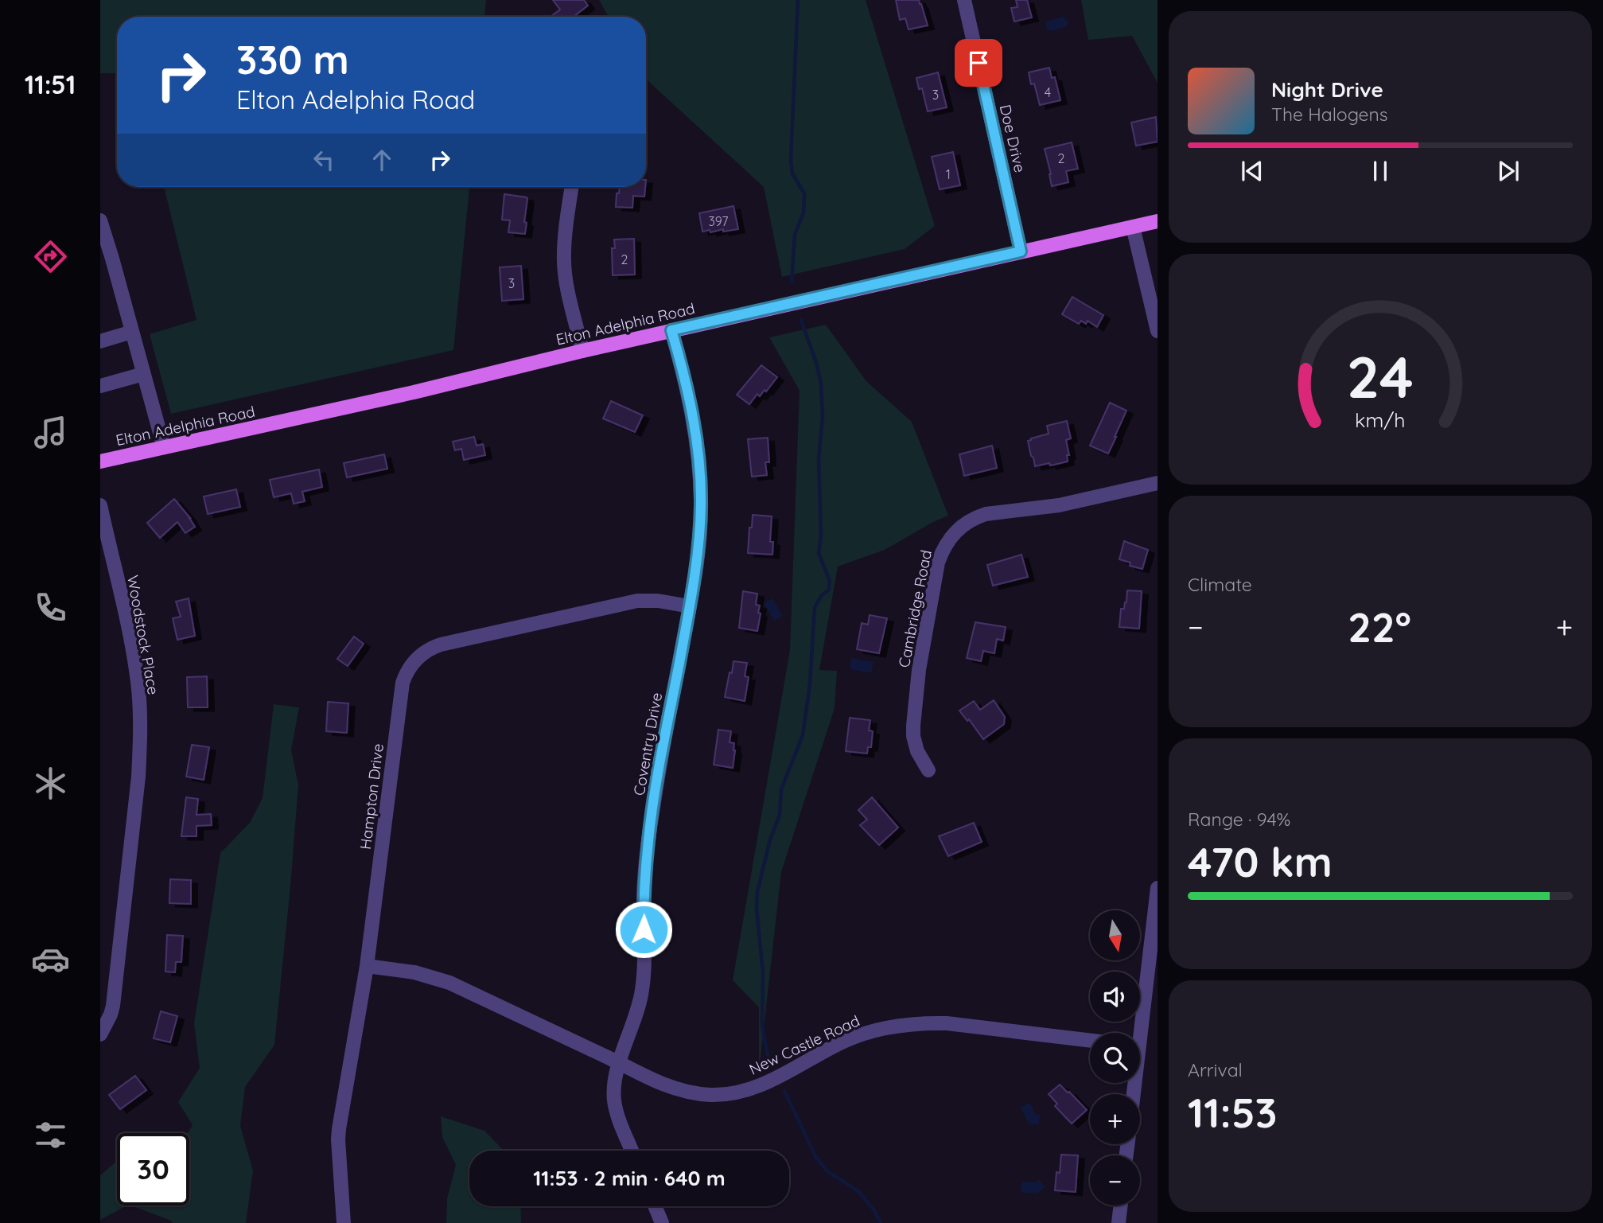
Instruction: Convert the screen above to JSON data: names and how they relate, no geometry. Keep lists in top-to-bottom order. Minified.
{"streets":{"main road":["Elton Adelphia Road"],"street":["Doe Drive","Cambridge Road","Woodstock Place","Coventry Drive","Hampton Drive","New Castle Road"]},"crossings":[["Doe Drive","Elton Adelphia Road"],["Elton Adelphia Road","Coventry Drive"],["Coventry Drive","Hampton Drive"],["Coventry Drive","New Castle Road"],["Hampton Drive","New Castle Road"]],"house_numbers":["4","3","2","1","397","2","3"],"north":"bottom","page":{"tabs":"11:51","turn":["330 m","Elton Adelphia Road"],"song":["Night Drive","The Halogens"],"tile":["Climate",["Range · 94%","470 km"],["Arrival","11:53"]],"heat":["−","22°","+"],"map_buttons":["+","−"],"limit":"30","trip":"11:53 · 2 min · 640 m","gauge":["24","km/h"]}}
